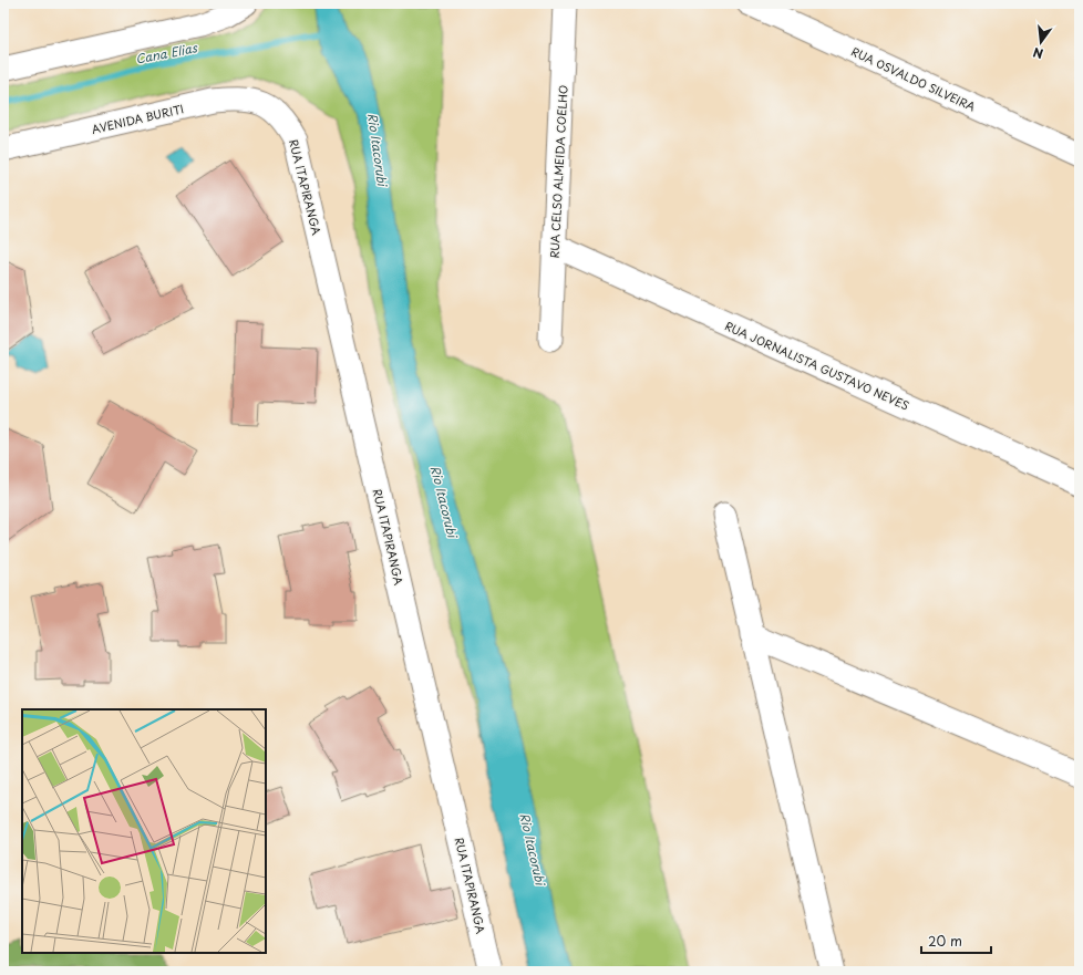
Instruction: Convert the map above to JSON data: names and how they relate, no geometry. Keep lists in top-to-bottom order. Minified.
{"streets":{"street":["RUA OSVALDO SILVEIRA","AVENIDA BURITI","RUA CELSO ALMEIDA COELHO","RUA ITAPIRANGA","RUA JORNALISTA GUSTAVO NEVES"]},"crossings":[["AVENIDA BURITI","RUA ITAPIRANGA"],["RUA CELSO ALMEIDA COELHO","RUA JORNALISTA GUSTAVO NEVES"]],"water":["Cana Elias","Rio Itacorubi"],"scale_bar":"20 m","north":"bottom"}
